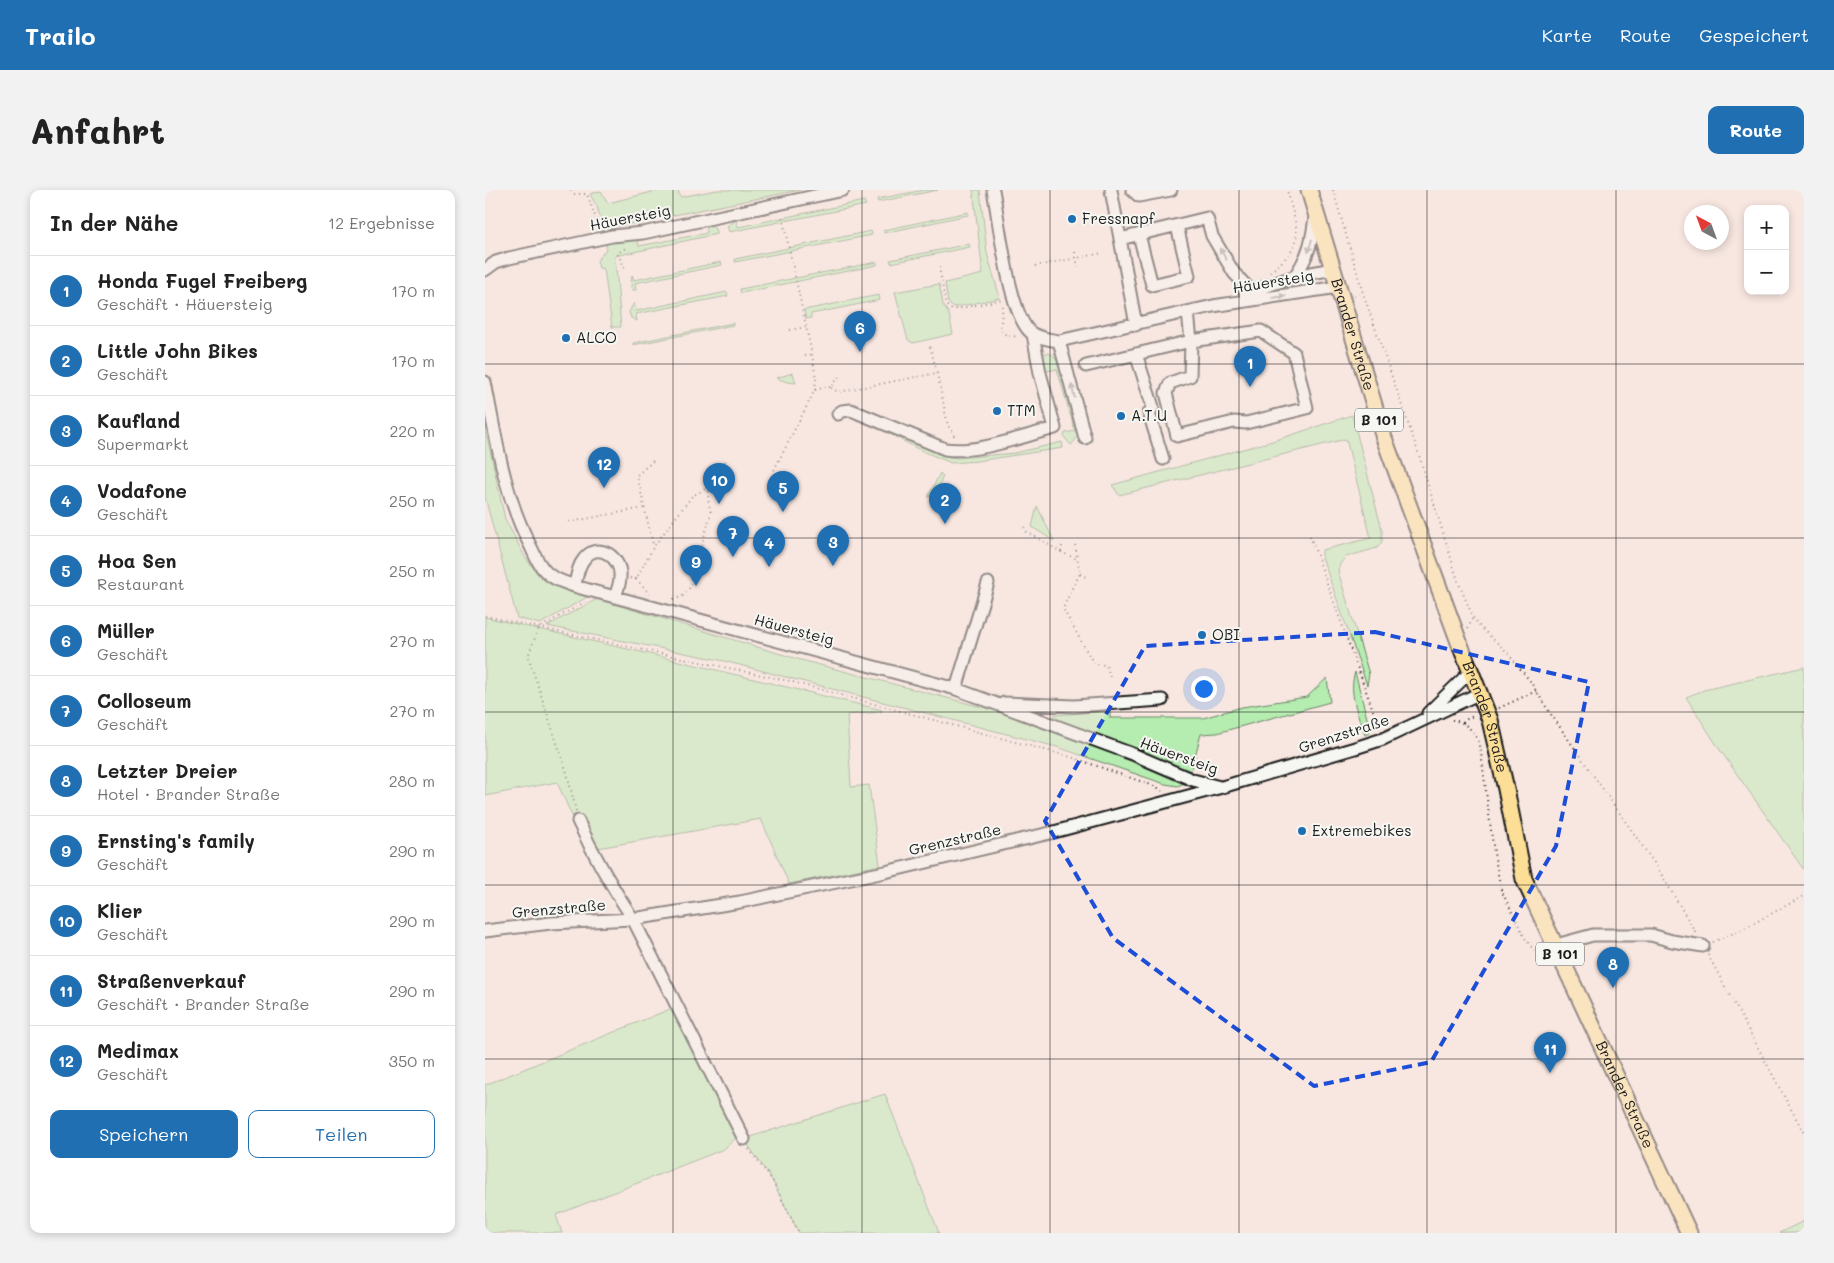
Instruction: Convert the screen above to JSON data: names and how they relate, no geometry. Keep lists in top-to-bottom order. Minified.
{"streets":{"main road":["Brander Straße","B 101"],"street":["Häuersteig","Grenzstraße"]},"crossings":[["Häuersteig","Brander Straße"],["Häuersteig","Grenzstraße"],["Brander Straße","Grenzstraße"]],"places":["Fressnapf","ALCO","TTM","A.T.U","OBI","Extremebikes"],"north":"top left","page":{"header":"Trailo","nav":["Karte","Route","Gespeichert"],"buttons":["Route",["Speichern","Teilen"]],"title":"Anfahrt","heading":["In der Nähe","12 Ergebnisse"],"map_buttons":["+","−"],"list":[{"mark":"1","name":"Honda Fugel Freiberg","note":"Geschäft · Häuersteig","value":"170 m"},{"mark":"2","name":"Little John Bikes","note":"Geschäft","value":"170 m"},{"mark":"3","name":"Kaufland","note":"Supermarkt","value":"220 m"},{"mark":"4","name":"Vodafone","note":"Geschäft","value":"250 m"},{"mark":"5","name":"Hoa Sen","note":"Restaurant","value":"250 m"},{"mark":"6","name":"Müller","note":"Geschäft","value":"270 m"},{"mark":"7","name":"Colloseum","note":"Geschäft","value":"270 m"},{"mark":"8","name":"Letzter Dreier","note":"Hotel · Brander Straße","value":"280 m"},{"mark":"9","name":"Ernsting's family","note":"Geschäft","value":"290 m"},{"mark":"10","name":"Klier","note":"Geschäft","value":"290 m"},{"mark":"11","name":"Straßenverkauf","note":"Geschäft · Brander Straße","value":"290 m"},{"mark":"12","name":"Medimax","note":"Geschäft","value":"350 m"}],"pins":["6","1","12","10","5","2","7","3","4","9","8","11"]}}
